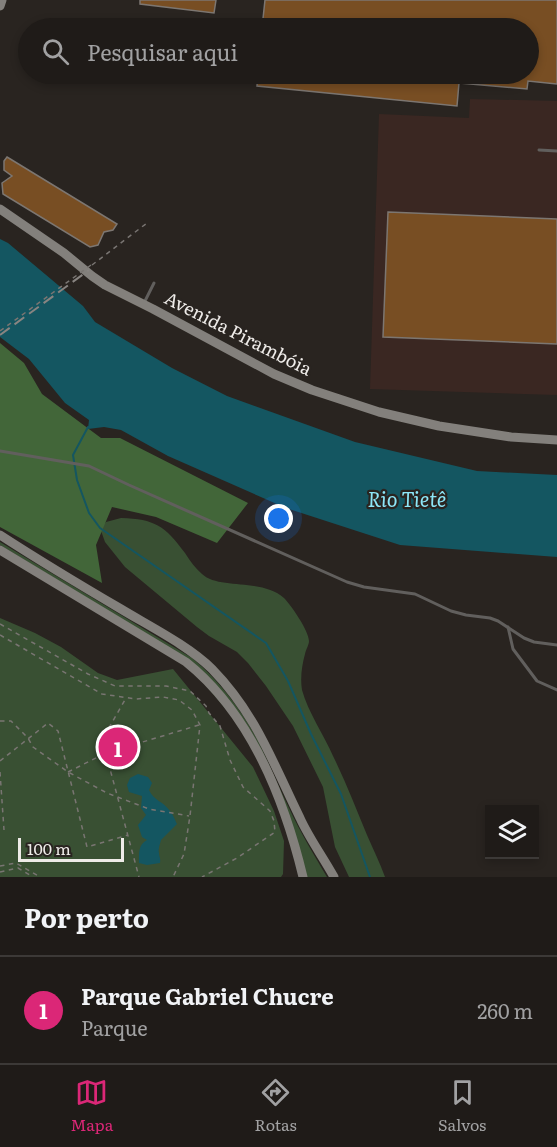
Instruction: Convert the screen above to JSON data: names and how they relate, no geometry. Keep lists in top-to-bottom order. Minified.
{"streets":{"main road":["Avenida Pirambóia"]},"water":["Rio Tietê"],"scale_bar":"100 m","page":{"search":"Pesquisar aqui","pins":"1","scale":"100 m","heading":"Por perto","list":[{"mark":"1","name":"Parque Gabriel Chucre","note":"Parque","value":"260 m"}],"nav":["Mapa","Rotas","Salvos"]}}
